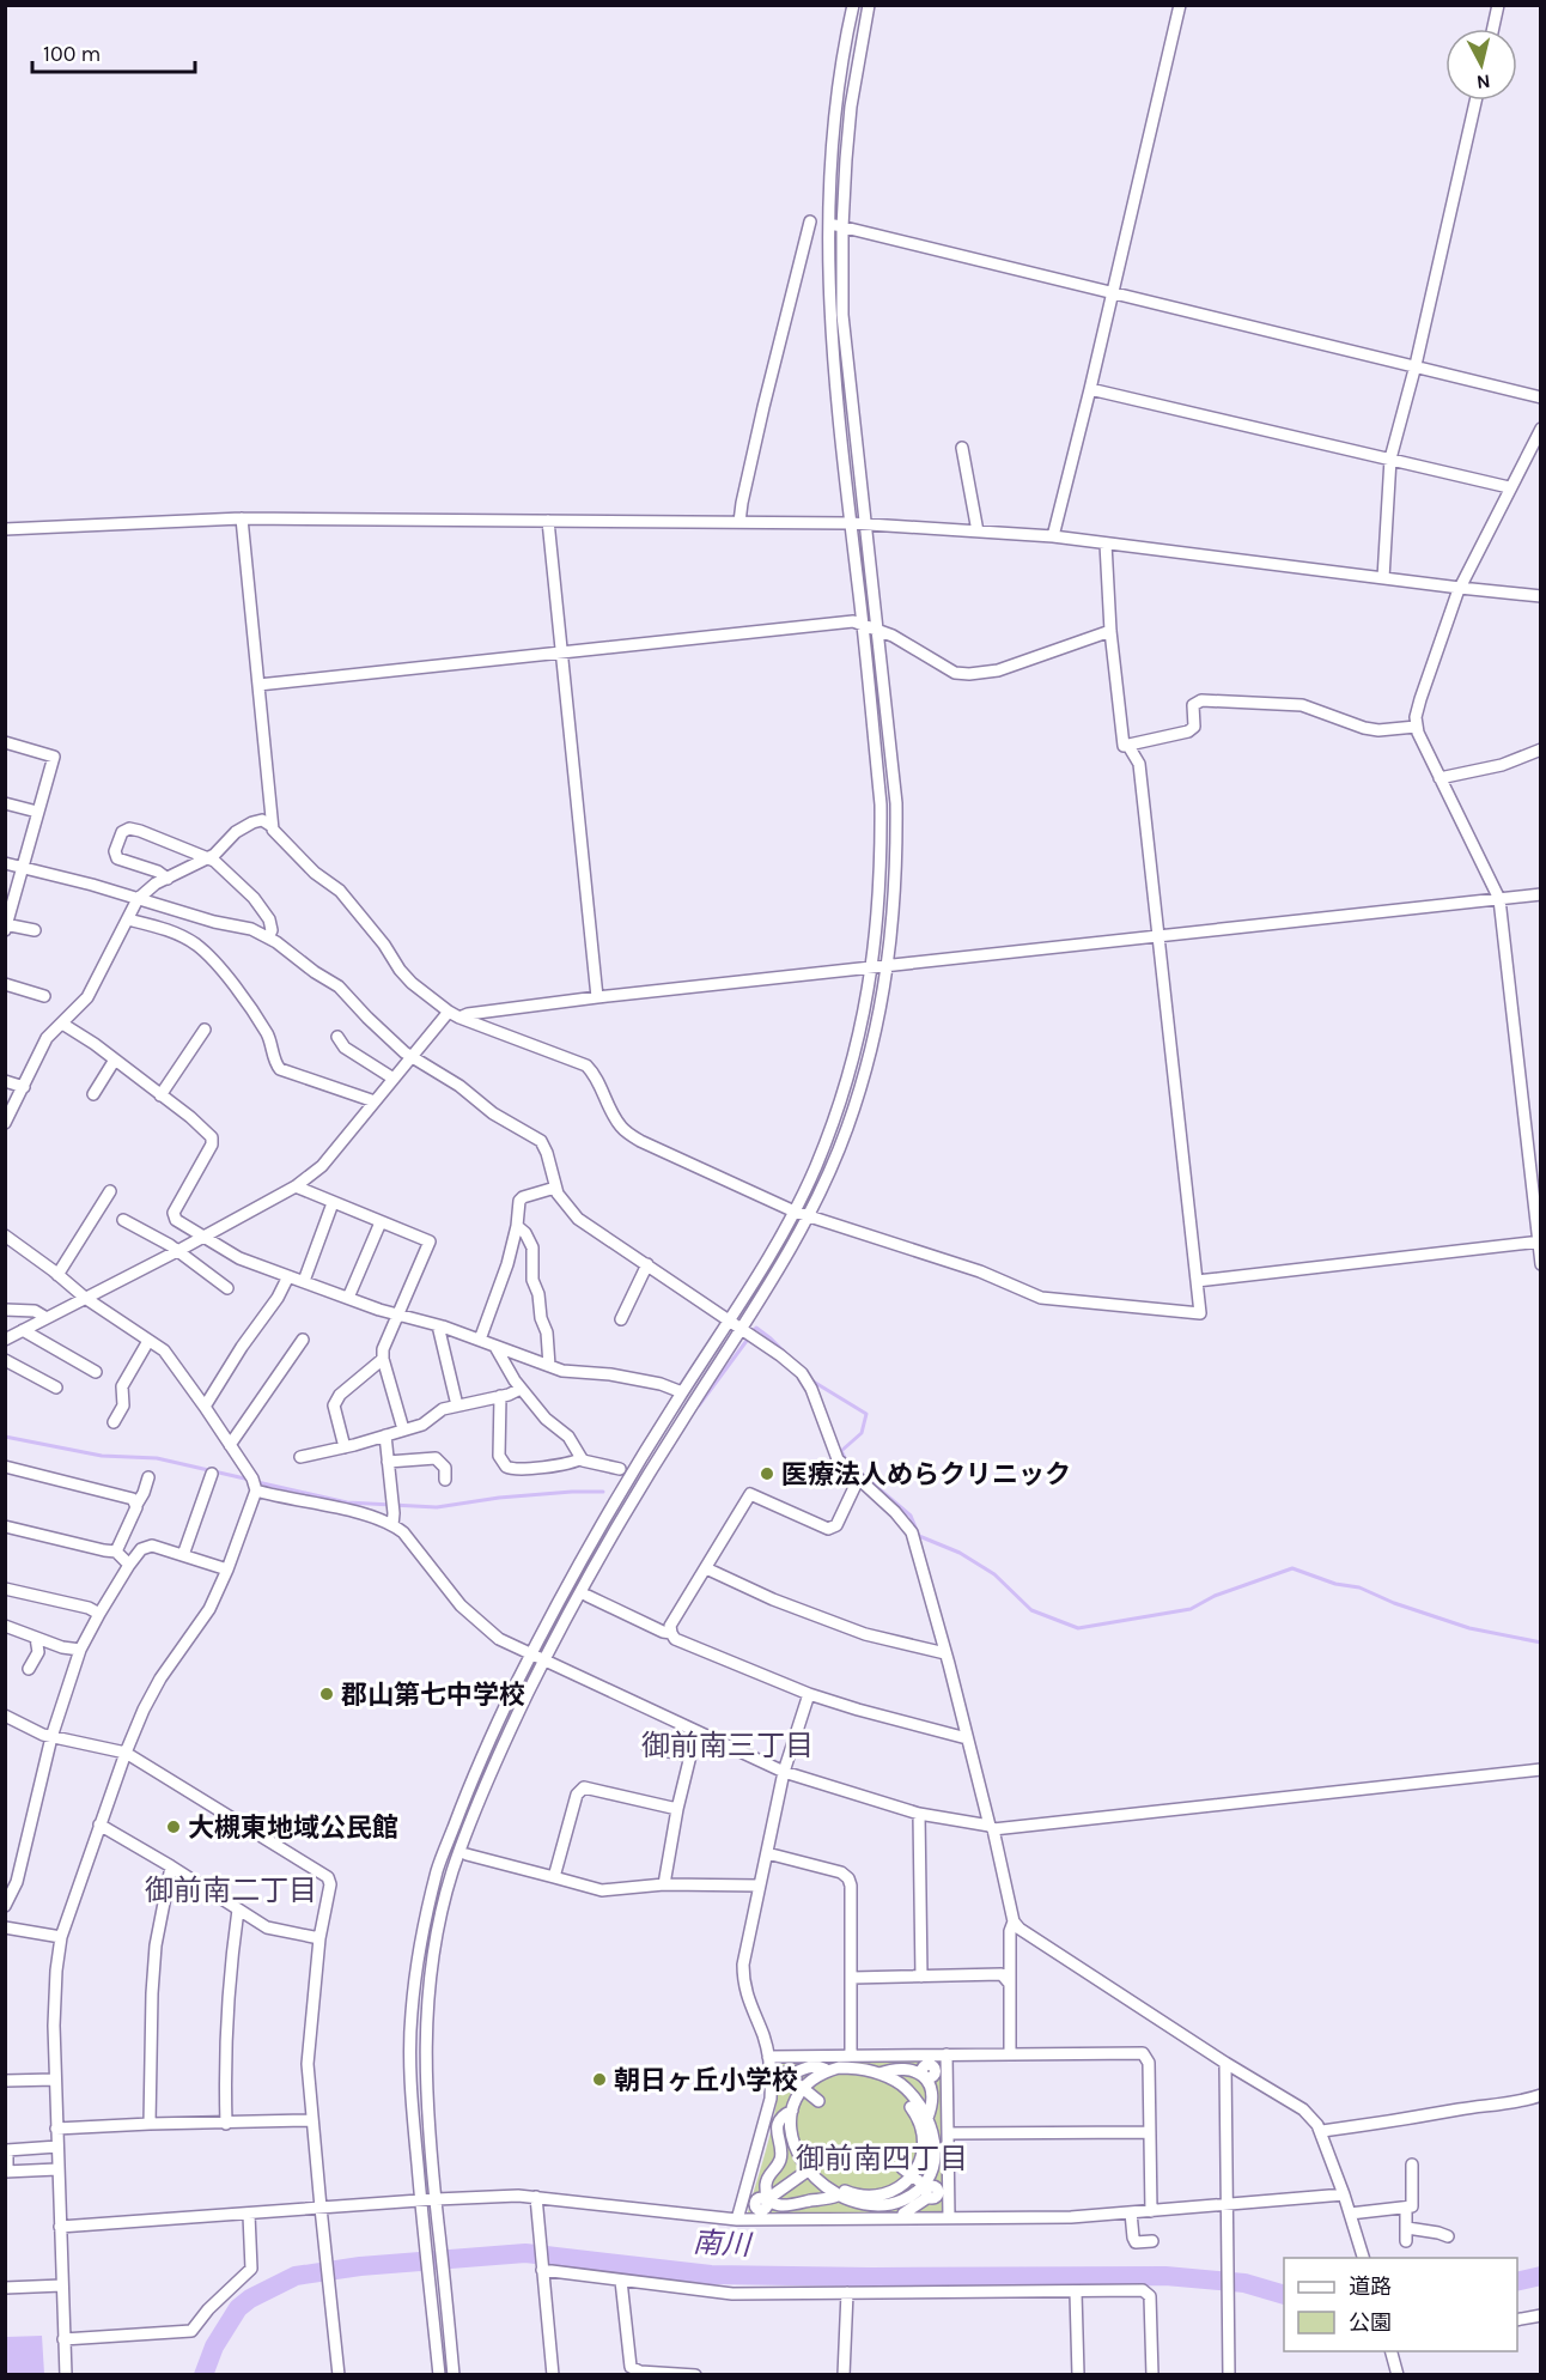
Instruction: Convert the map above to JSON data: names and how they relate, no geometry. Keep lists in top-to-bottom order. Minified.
{"districts":["御前南三丁目","御前南二丁目","御前南四丁目"],"water":["南川"],"places":["医療法人めらクリニック","郡山第七中学校","大槻東地域公民館","朝日ヶ丘小学校"],"legend":["道路","公園"],"scale_bar":"100 m","north":"bottom"}
